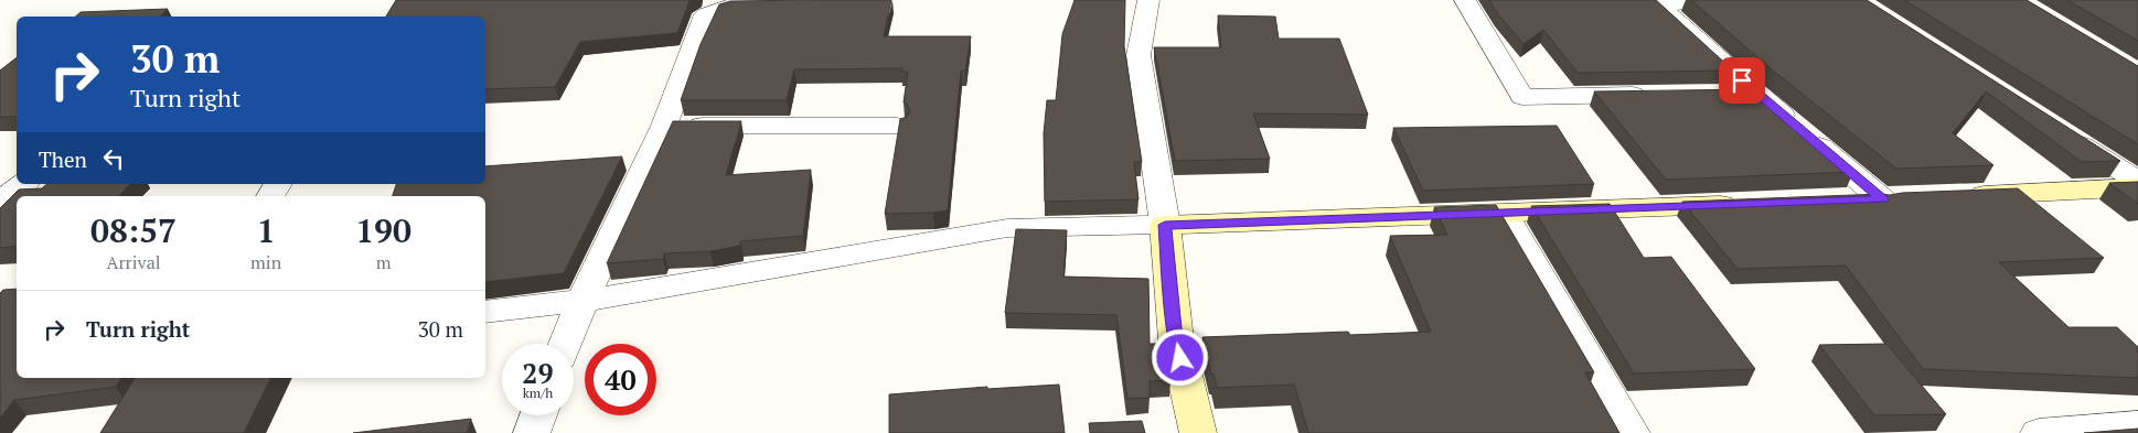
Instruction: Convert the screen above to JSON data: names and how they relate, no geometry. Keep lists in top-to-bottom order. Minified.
{"page":{"turn":["30 m","Turn right"],"then":"Then","eta":["08:57","Arrival","1","min","190","m"],"list":[{"name":"Turn right","value":"30 m"}],"speed":"29 km/h","limit":"40"}}
